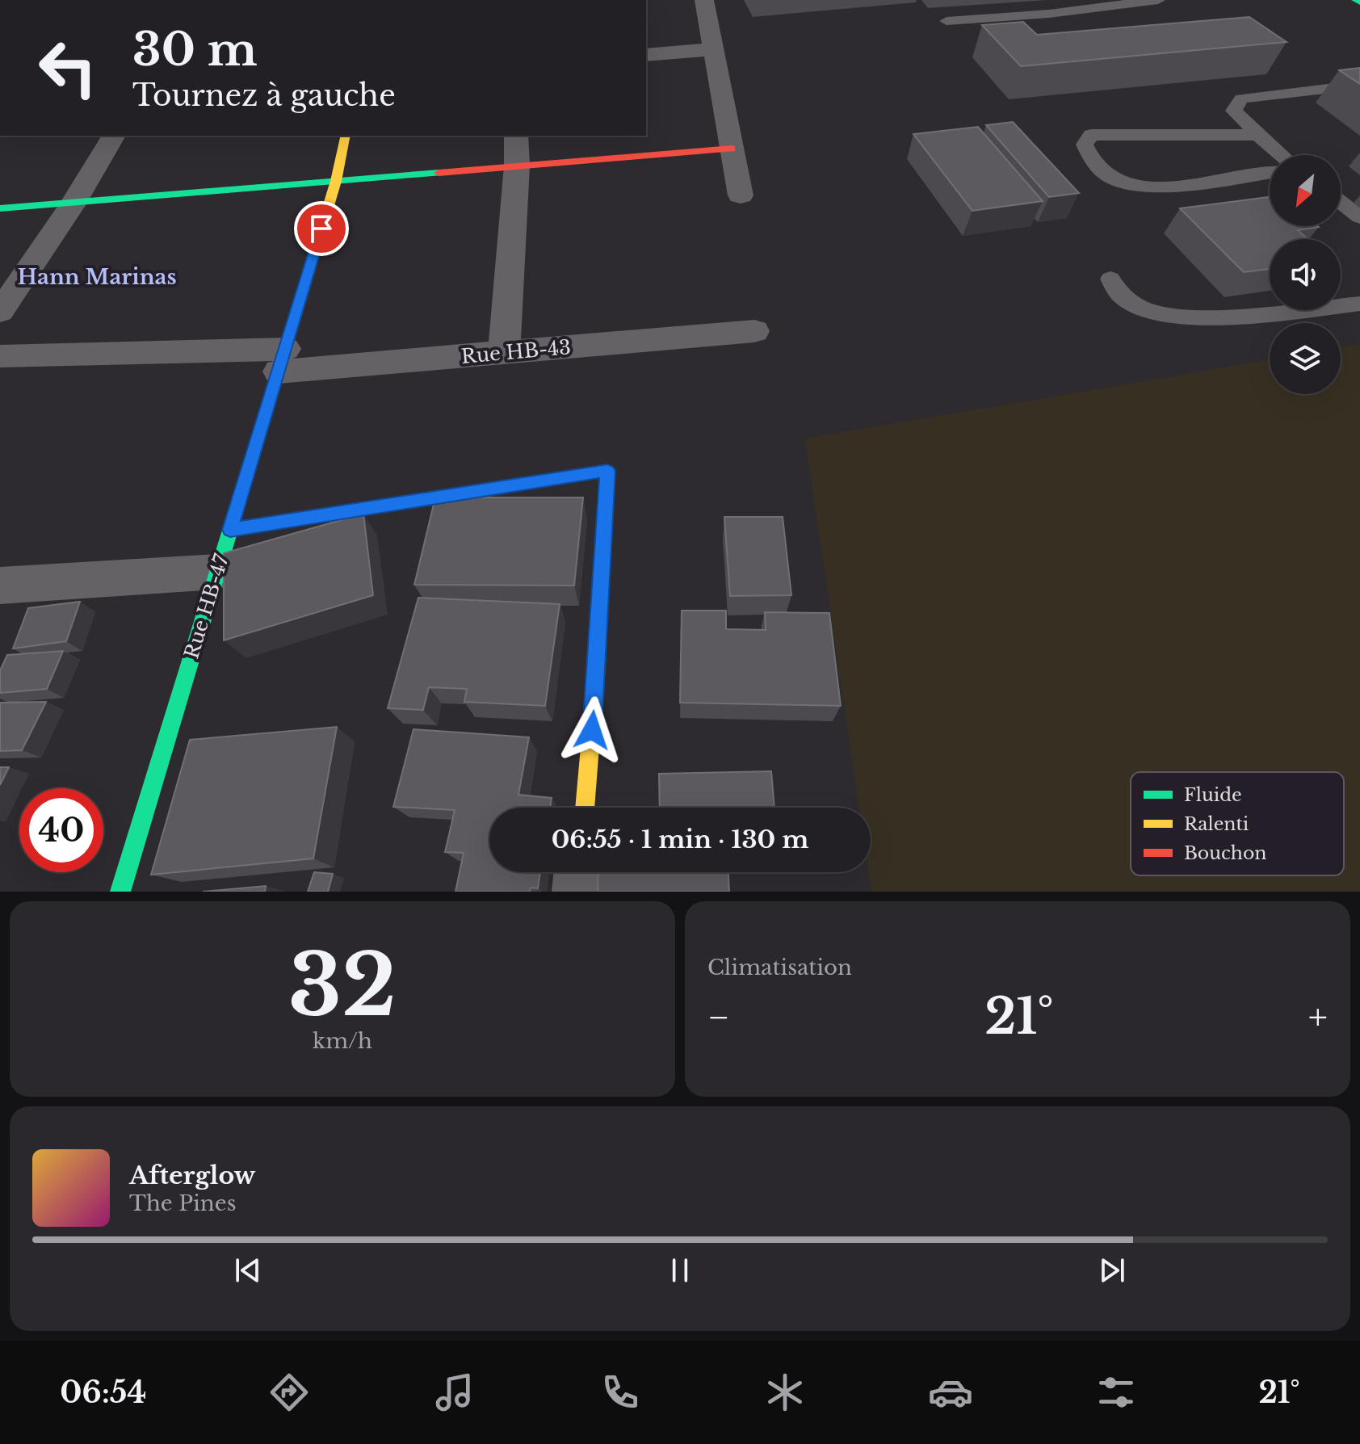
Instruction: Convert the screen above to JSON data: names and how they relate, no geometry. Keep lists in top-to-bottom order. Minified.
{"streets":{"street":["Rue HB-43","Rue HB-47"]},"crossings":[["Rue HB-43","Rue HB-47"]],"districts":["Hann Marinas"],"legend":["Fluide","Ralenti","Bouchon"],"north":"bottom left","page":{"turn":["30 m","Tournez à gauche"],"limit":"40","trip":"06:55 · 1 min · 130 m","tile":[["32","km/h"],"Climatisation"],"heat":["−","21°","+"],"song":["Afterglow","The Pines"],"tabs":["06:54","21°"]}}
